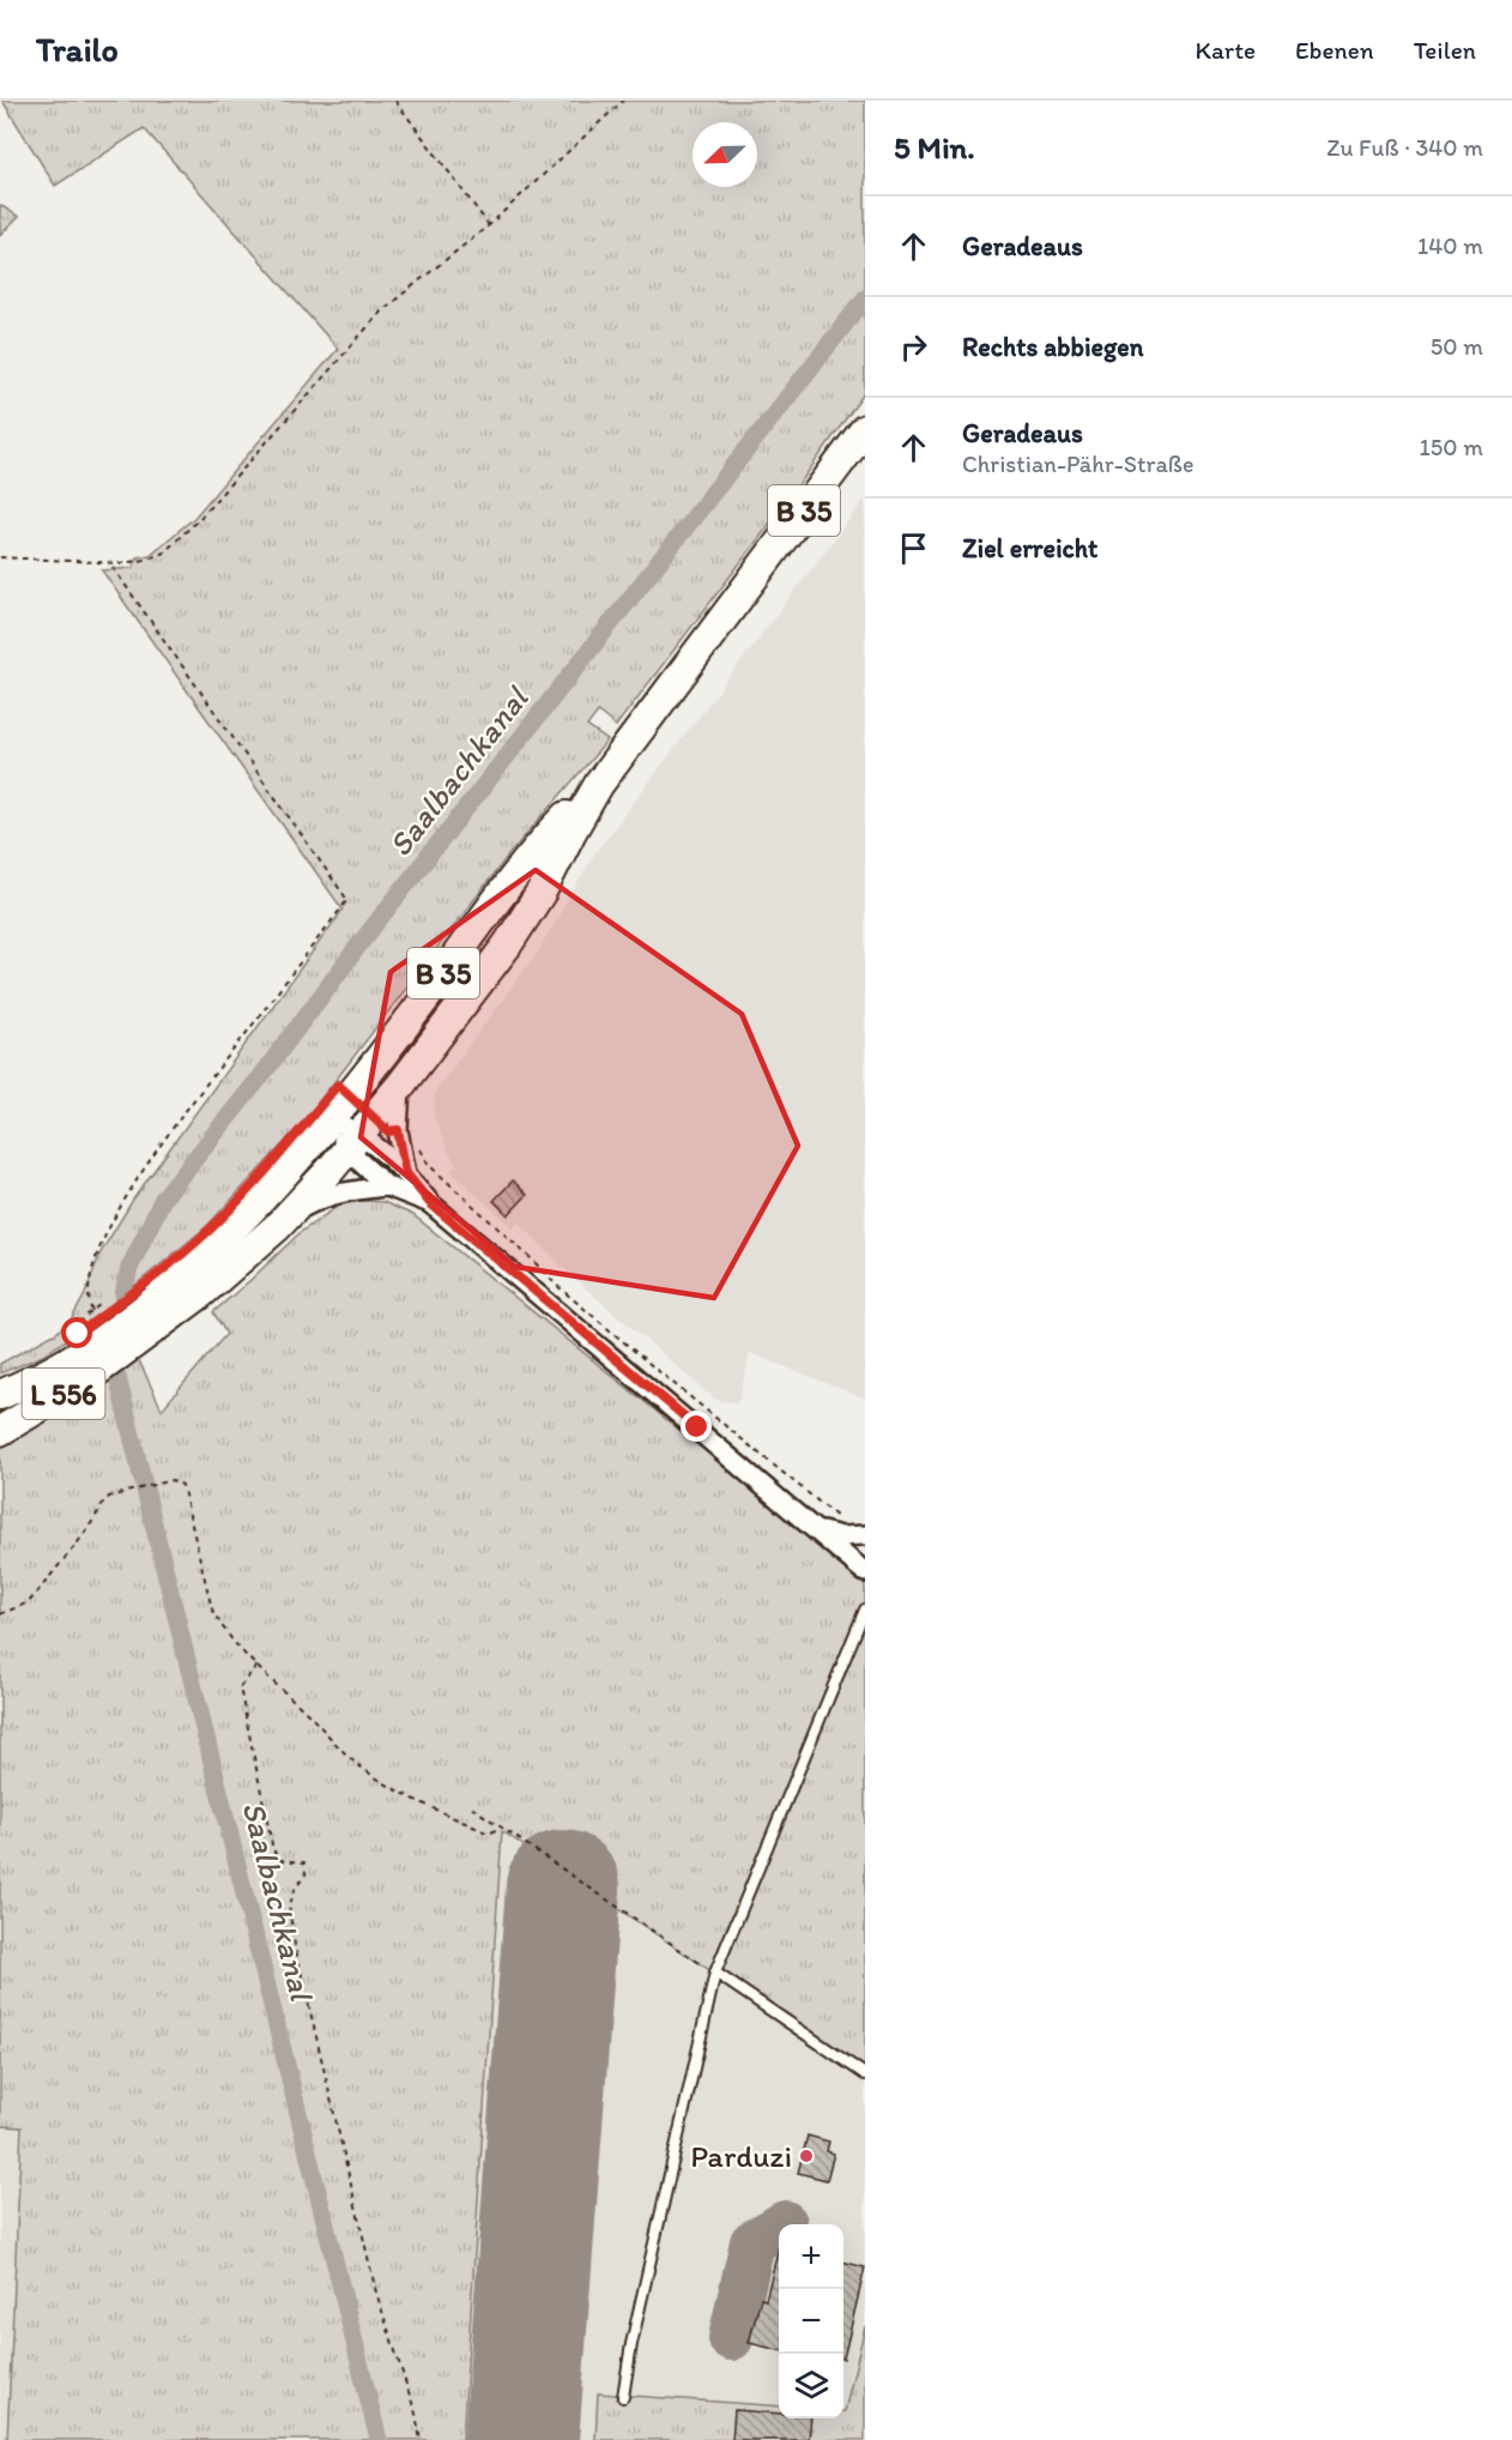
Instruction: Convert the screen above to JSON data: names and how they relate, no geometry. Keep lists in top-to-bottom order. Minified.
{"streets":{"main road":["B 35","L 556"]},"crossings":[["B 35","L 556"]],"water":["Saalbachkanal"],"places":["Parduzi"],"north":"bottom left","page":{"header":"Trailo","nav":["Karte","Ebenen","Teilen"],"heading":["5 Min.","Zu Fuß · 340 m"],"list":[["Geradeaus","140 m"],["Rechts abbiegen","50 m"],["Geradeaus","Christian-Pähr-Straße","150 m"],"Ziel erreicht"],"map_buttons":["+","−"]}}
